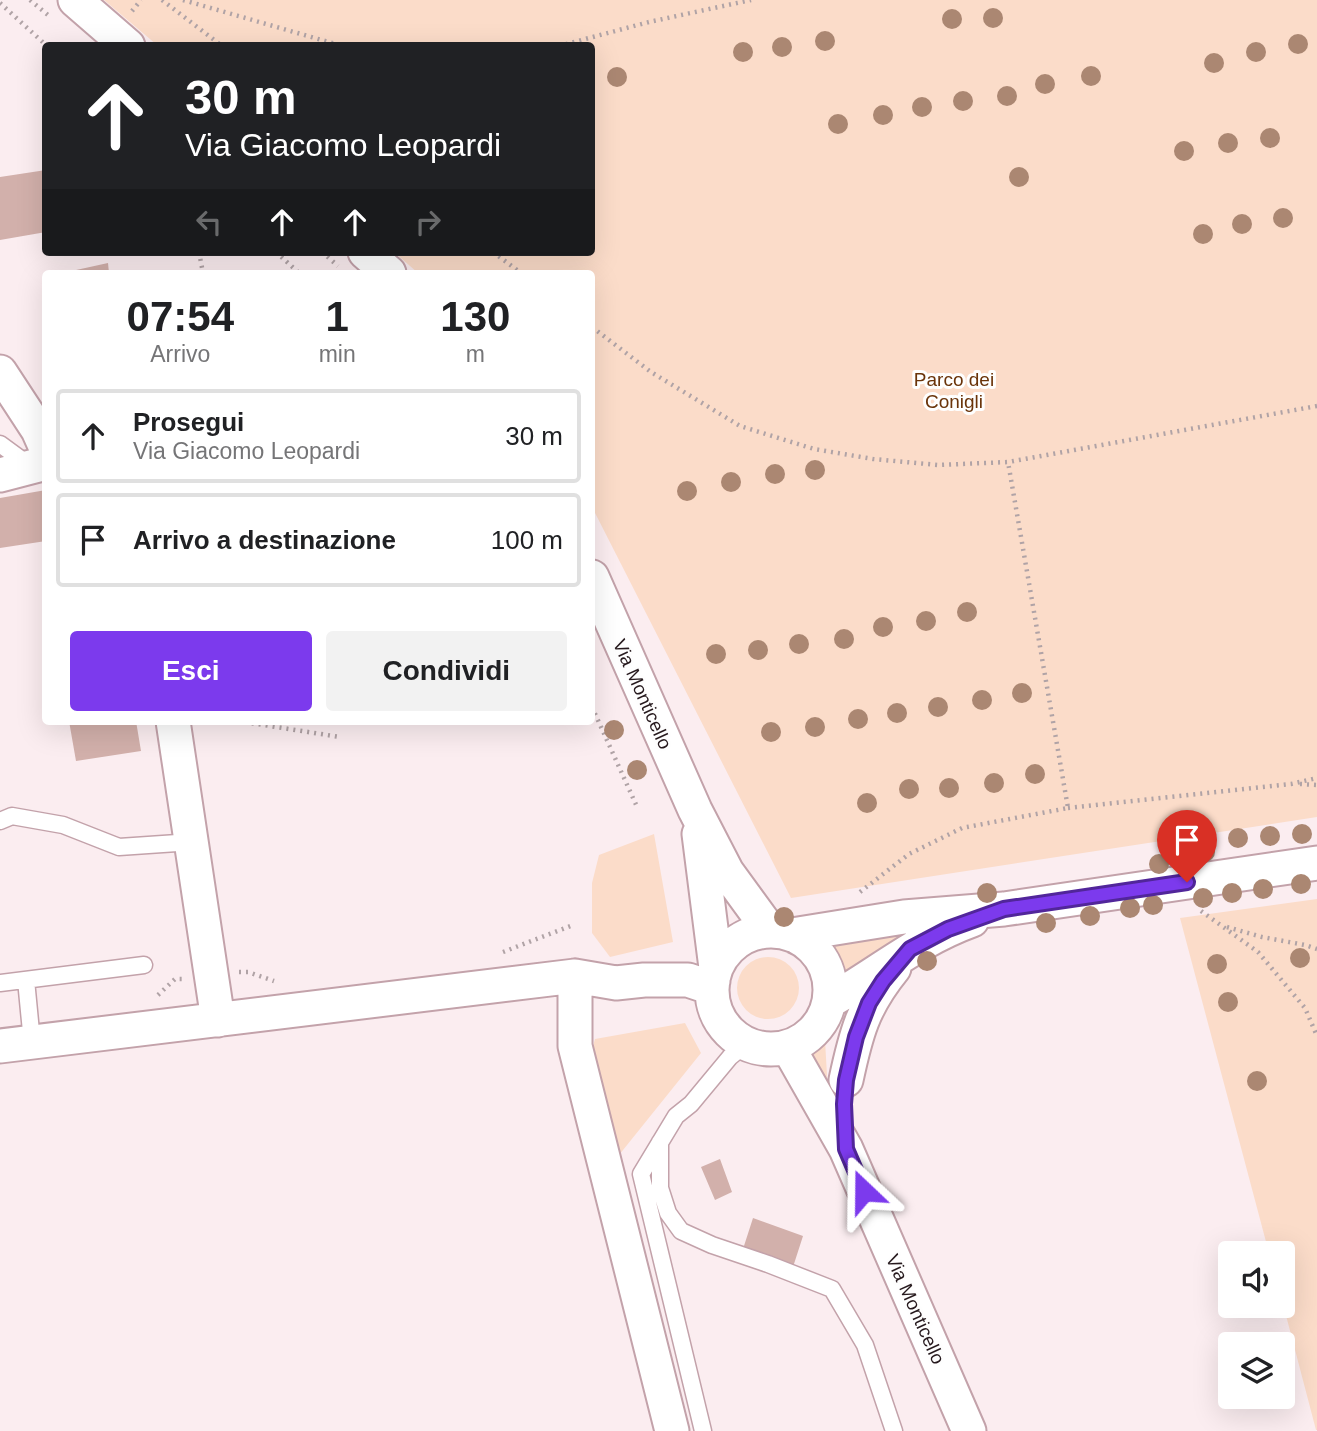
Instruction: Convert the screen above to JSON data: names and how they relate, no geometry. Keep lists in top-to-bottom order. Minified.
{"streets":{"street":["Via Monticello"]},"parks":["Parco dei Conigli"],"page":{"turn":["30 m","Via Giacomo Leopardi"],"eta":["07:54","Arrivo","1","min","130","m"],"list":[{"name":"Prosegui","note":"Via Giacomo Leopardi","value":"30 m"},{"name":"Arrivo a destinazione","value":"100 m"}],"buttons":["Esci","Condividi"]}}
